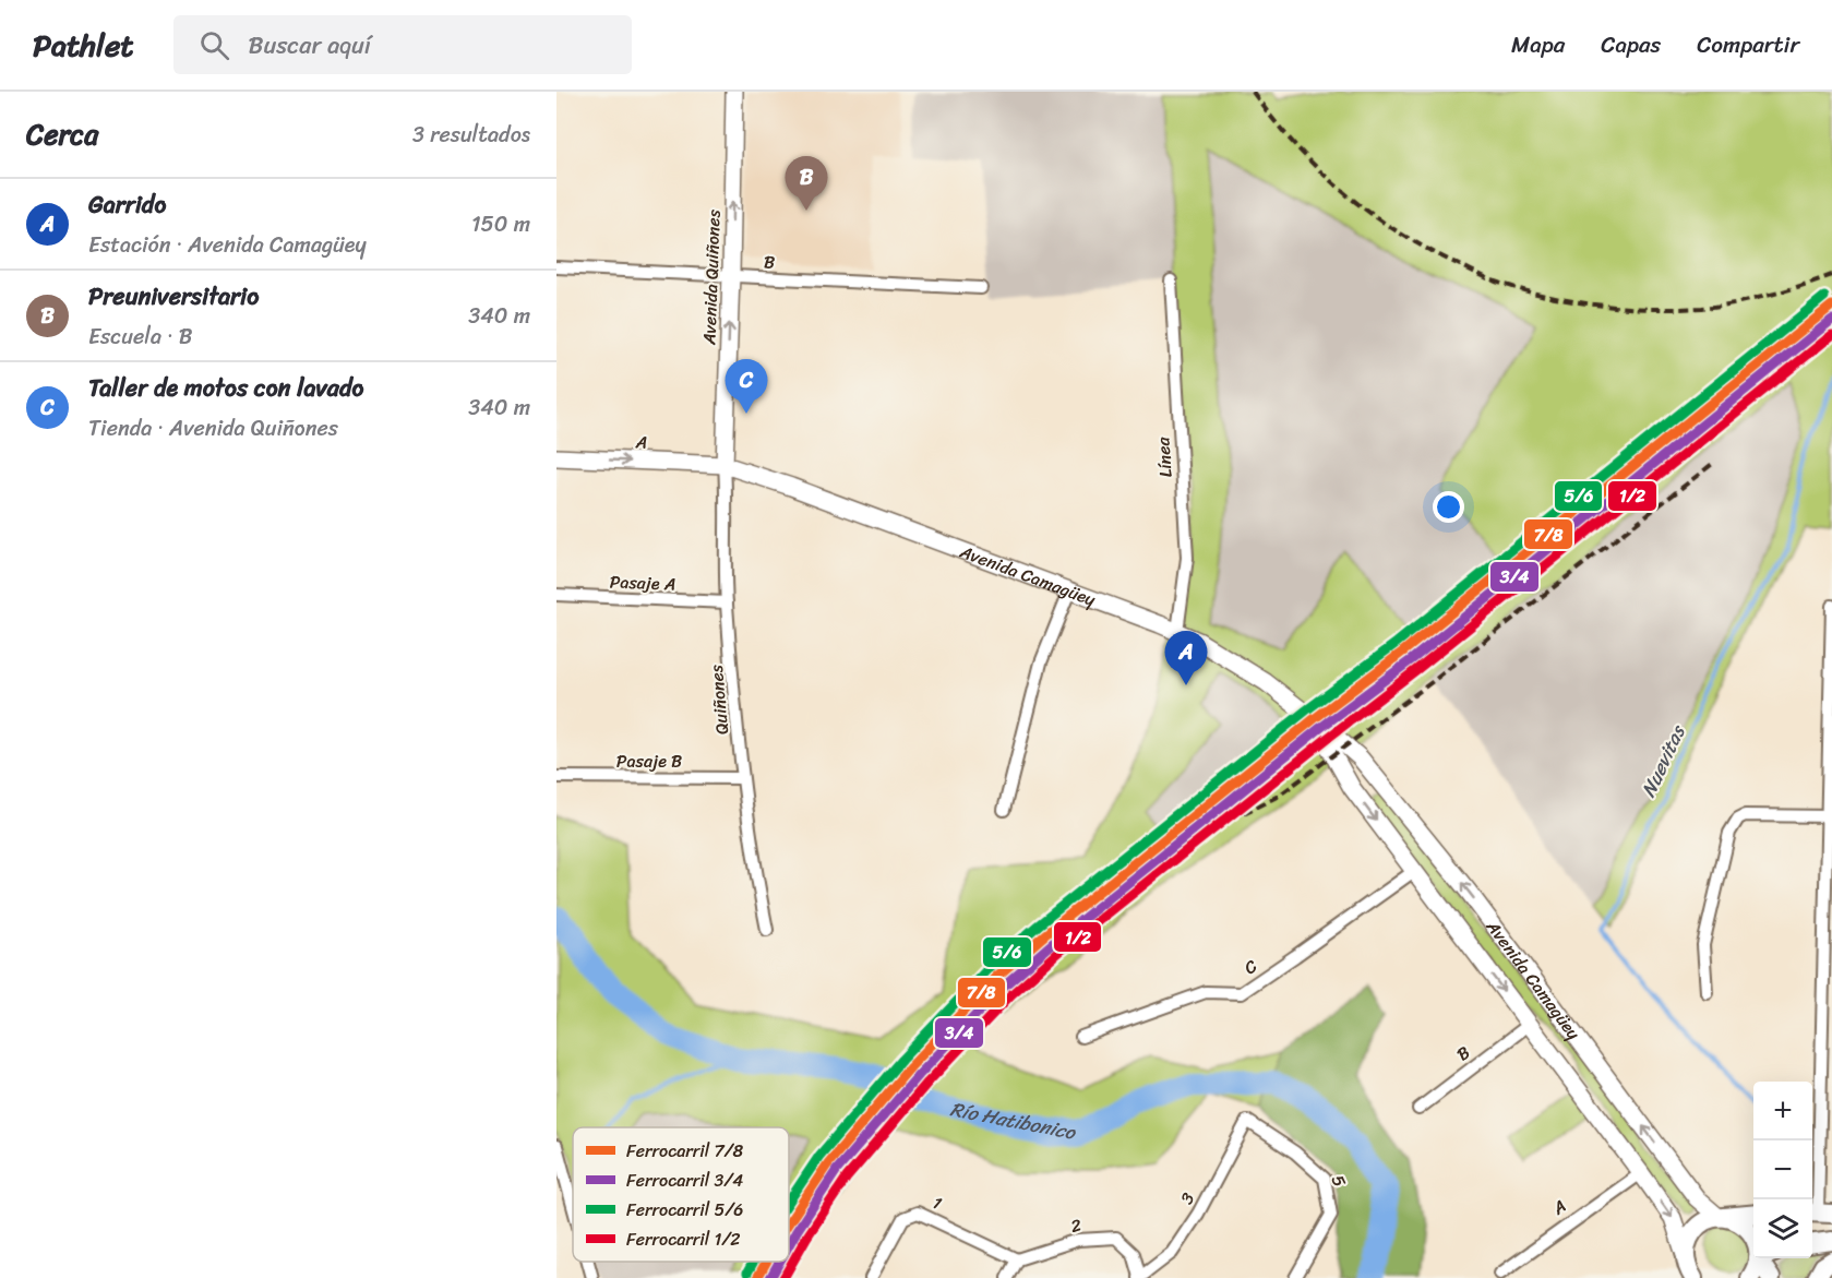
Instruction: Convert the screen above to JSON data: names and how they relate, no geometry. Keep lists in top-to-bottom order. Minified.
{"streets":{"main road":["Avenida Quiñones","A","Avenida Camagüey"],"street":["B","Línea","Pasaje A","Quiñones","Pasaje B","C","5","3","1","2"]},"crossings":[["B","Avenida Quiñones"],["B","Avenida Camagüey"],["Avenida Quiñones","A"],["Avenida Quiñones","Avenida Camagüey"],["Avenida Quiñones","Quiñones"],["A","Avenida Camagüey"],["A","Quiñones"],["Línea","Avenida Camagüey"],["Avenida Camagüey","Quiñones"],["Avenida Camagüey","C"],["Pasaje A","Quiñones"],["Quiñones","Pasaje B"],["5","3"],["3","2"],["1","2"]],"one_way":["Avenida Quiñones","A"],"water":["Nuevitas","Río Hatibonico"],"lines":["rail line 5/6","rail line 7/8","rail line 3/4","rail line 1/2"],"legend":["Ferrocarril 7/8","Ferrocarril 3/4","Ferrocarril 5/6","Ferrocarril 1/2"],"page":{"header":"Pathlet","search":"Buscar aquí","nav":["Mapa","Capas","Compartir"],"heading":["Cerca","3 resultados"],"pins":["B","C","A"],"list":[{"mark":"A","name":"Garrido","note":"Estación · Avenida Camagüey","value":"150 m"},{"mark":"B","name":"Preuniversitario","note":"Escuela · B","value":"340 m"},{"mark":"C","name":"Taller de motos con lavado","note":"Tienda · Avenida Quiñones","value":"340 m"}],"map_buttons":["+","−"]}}
